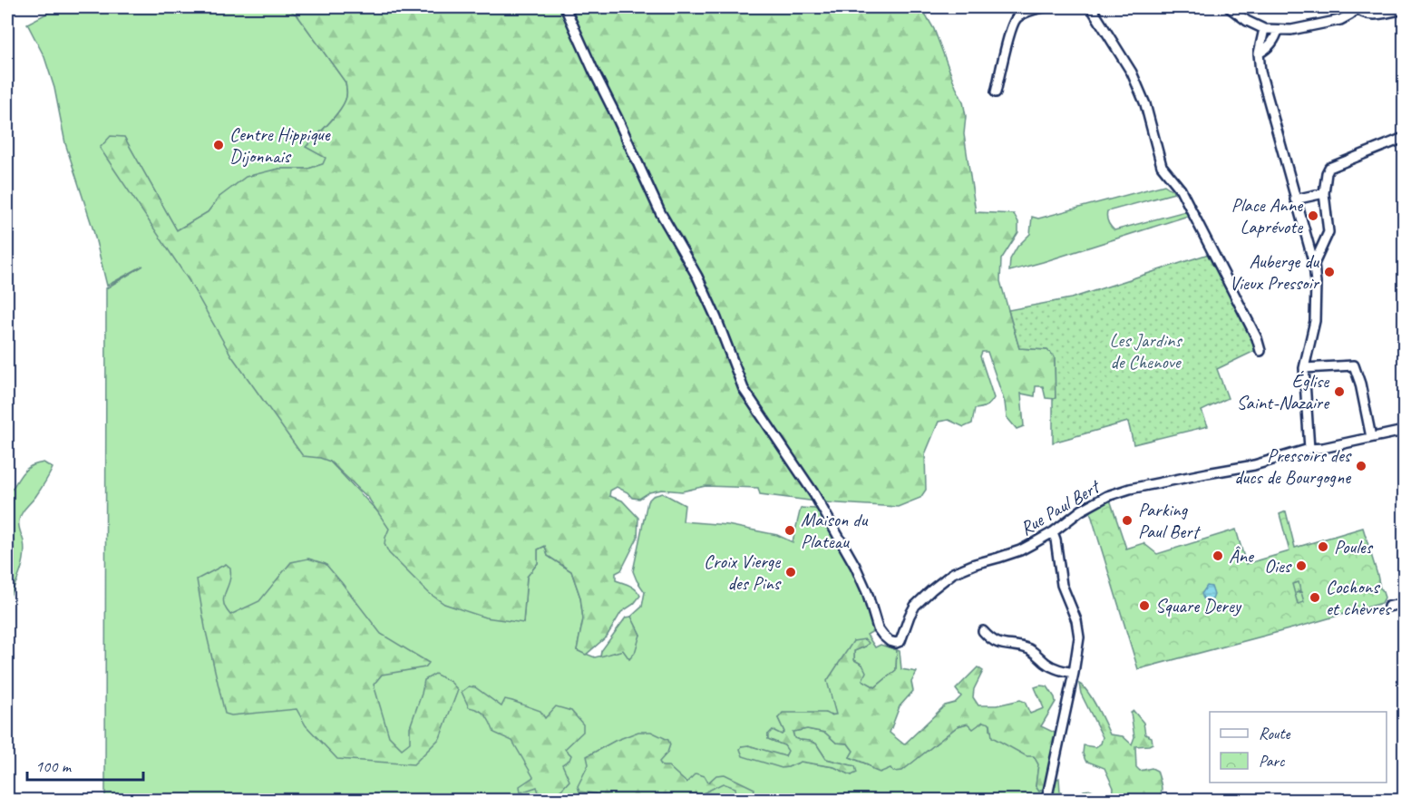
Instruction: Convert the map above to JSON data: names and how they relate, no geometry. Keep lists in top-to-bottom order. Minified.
{"streets":{"street":["Rue Paul Bert"]},"parks":["Les Jardins de Chenove"],"places":["Centre Hippique Dijonnais","Place Anne Laprévote","Auberge du Vieux Pressoir","Église Saint-Nazaire","Pressoirs des ducs de Bourgogne","Parking Paul Bert","Maison du Plateau","Poules","Âne","Oies","Croix Vierge des Pins","Cochons et chèvres","Square Derey"],"legend":["Route","Parc"],"scale_bar":"100 m"}
